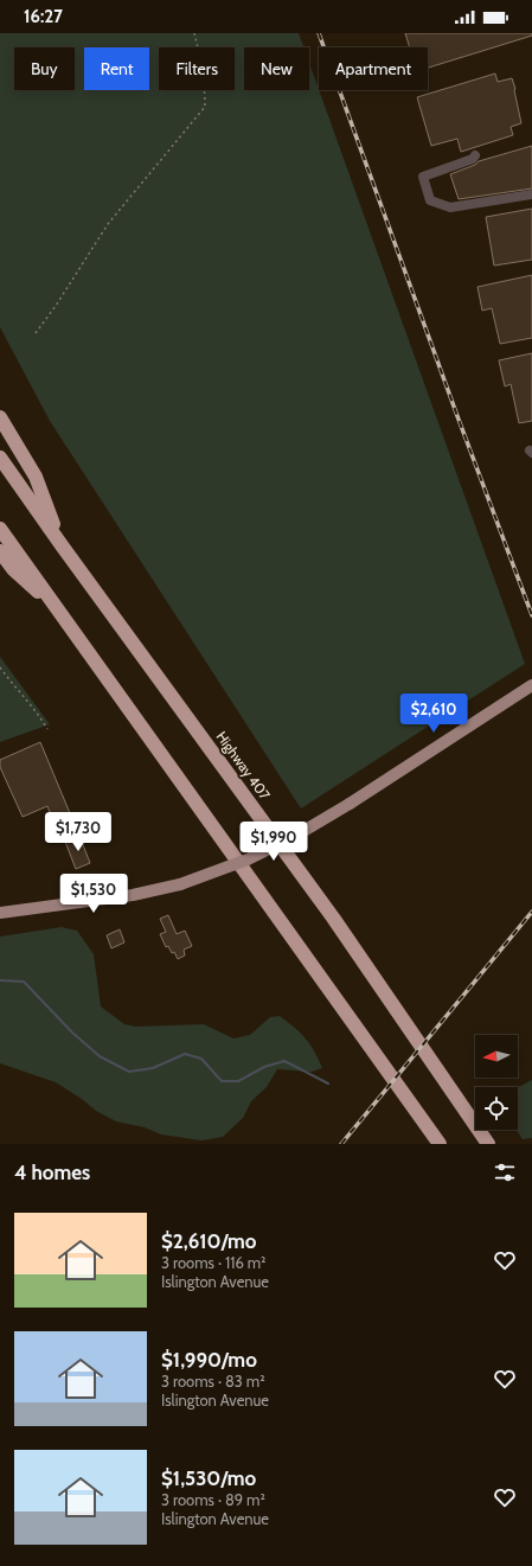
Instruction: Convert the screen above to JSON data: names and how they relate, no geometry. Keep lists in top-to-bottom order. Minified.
{"streets":{"highway":["Highway 407"]},"north":"left","page":{"status":"16:27","chip":["Buy","Rent","Filters","New","Apartment"],"price":["$2,610","$1,730","$1,990","$1,530"],"heading":"4 homes","list":[{"name":"$2,610/mo","note":"3 rooms · 116 m² · Islington Avenue"},{"name":"$1,990/mo","note":"3 rooms · 83 m² · Islington Avenue"},{"name":"$1,530/mo","note":"3 rooms · 89 m² · Islington Avenue"}]}}
